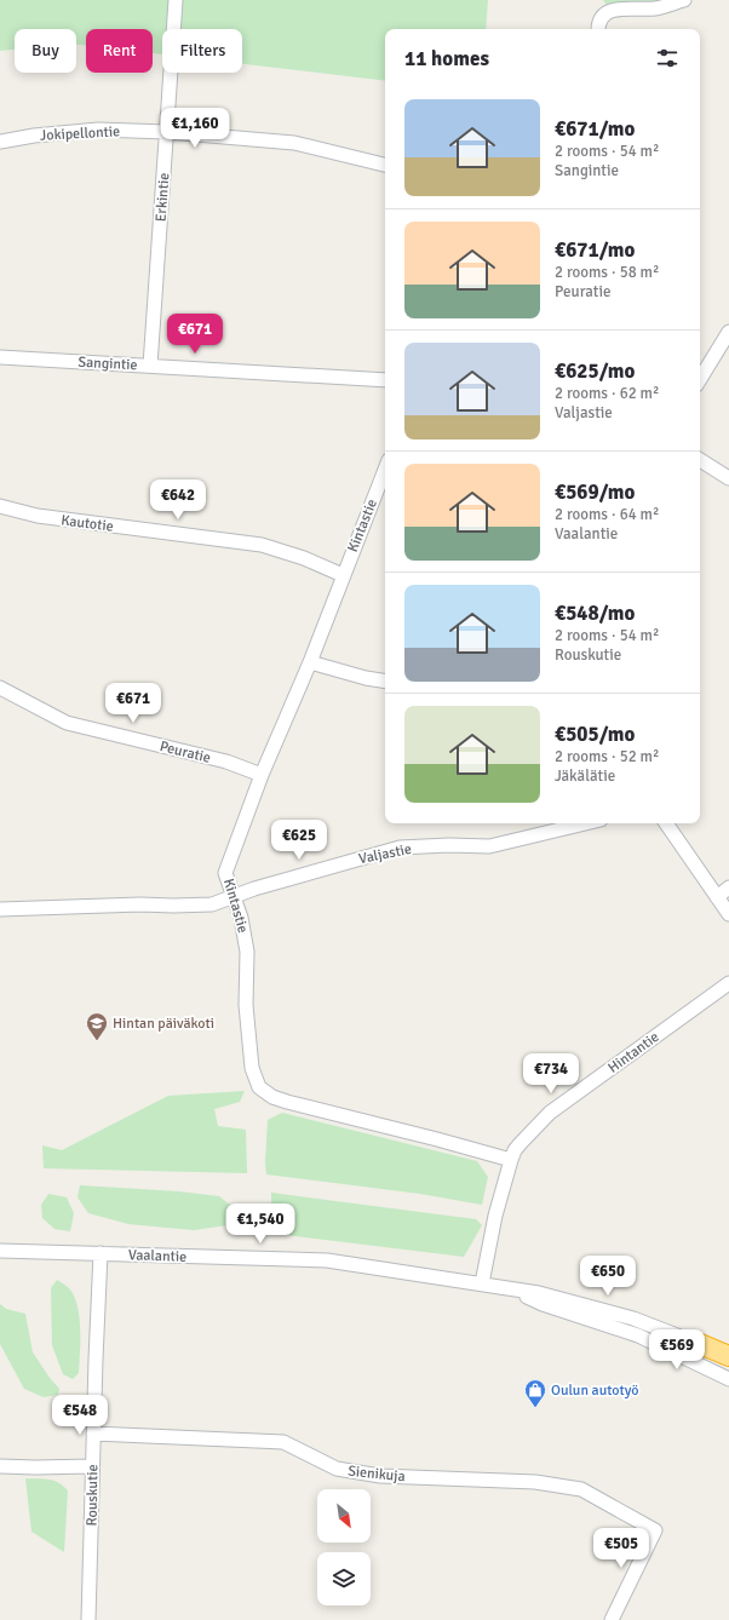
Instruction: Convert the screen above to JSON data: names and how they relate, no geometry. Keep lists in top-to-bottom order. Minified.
{"streets":{"street":["Jokipellontie","Erkintie","Sangintie","Kautotie","Kintastie","Peuratie","Valjastie","Hintantie","Vaalantie","Sienikuja","Rouskutie"]},"crossings":[["Jokipellontie","Erkintie"],["Erkintie","Sangintie"],["Kautotie","Kintastie"],["Kintastie","Peuratie"],["Kintastie","Valjastie"],["Kintastie","Hintantie"],["Hintantie","Vaalantie"],["Vaalantie","Rouskutie"],["Sienikuja","Rouskutie"]],"places":{"school or university":["Hintan päiväkoti"],"shop":["Oulun autotyö"]},"north":"bottom right","page":{"chip":["Buy","Rent","Filters"],"heading":"11 homes","list":[{"name":"€671/mo","note":"2 rooms · 54 m² · Sangintie"},{"name":"€671/mo","note":"2 rooms · 58 m² · Peuratie"},{"name":"€625/mo","note":"2 rooms · 62 m² · Valjastie"},{"name":"€569/mo","note":"2 rooms · 64 m² · Vaalantie"},{"name":"€548/mo","note":"2 rooms · 54 m² · Rouskutie"},{"name":"€505/mo","note":"2 rooms · 52 m² · Jäkälätie"}],"price":["€1,160","€671","€642","€671","€625","€734","€1,540","€650","€569","€548","€505"]}}
